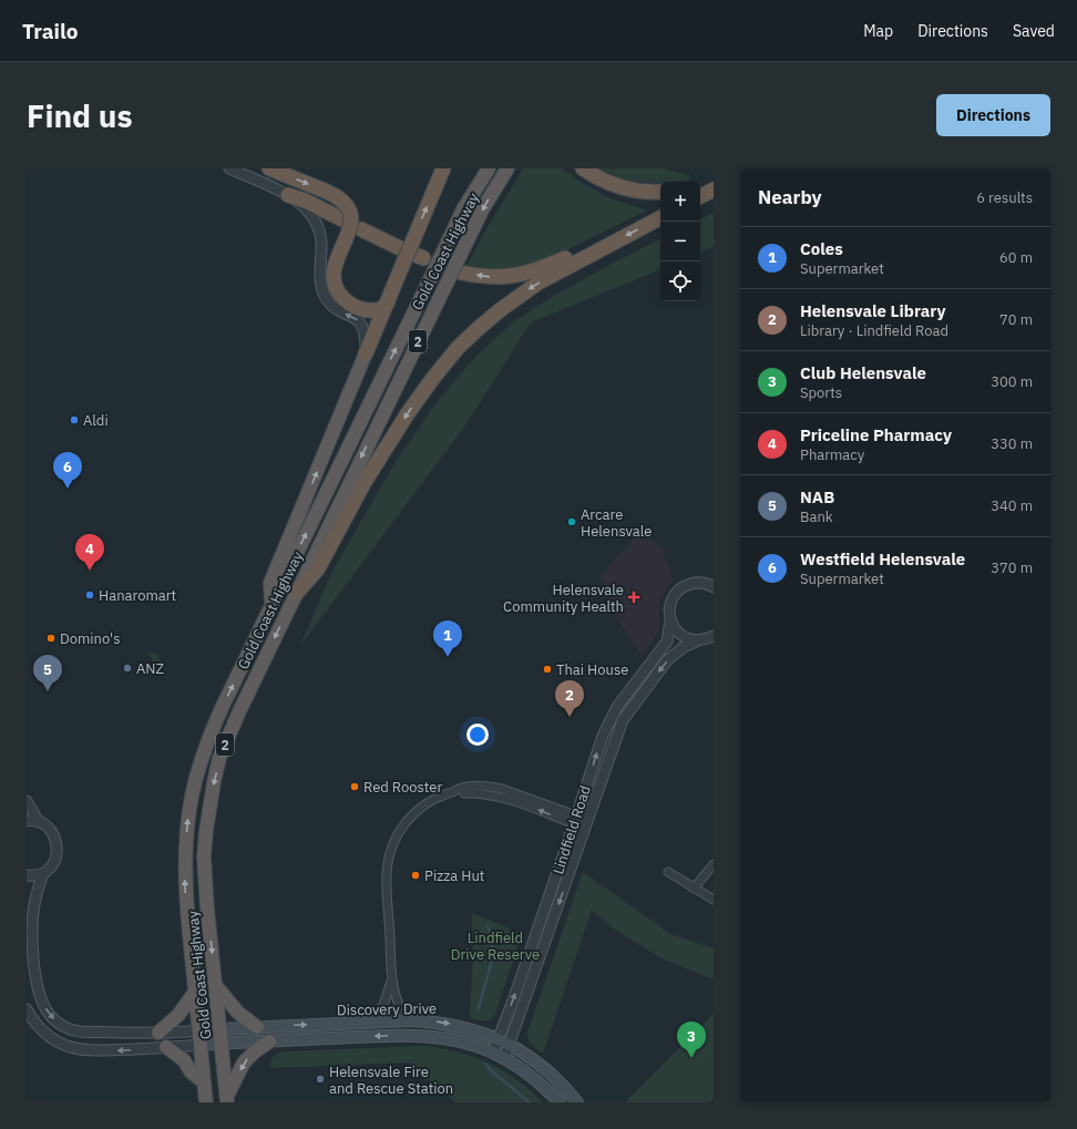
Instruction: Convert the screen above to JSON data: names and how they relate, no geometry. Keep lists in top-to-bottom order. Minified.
{"streets":{"highway":["Gold Coast Highway","2"],"main road":["Discovery Drive"],"street":["Lindfield Road"]},"crossings":[["Gold Coast Highway","Discovery Drive"],["Lindfield Road","Discovery Drive"]],"parks":["Lindfield Drive Reserve"],"places":{"other":["Aldi","Arcare Helensvale","Hanaromart","Domino's","ANZ","Thai House","Red Rooster","Pizza Hut","Helensvale Fire and Rescue Station"],"health":["Helensvale Community Health"]},"page":{"header":"Trailo","nav":["Map","Directions","Saved"],"buttons":"Directions","title":"Find us","heading":["Nearby","6 results"],"map_buttons":["+","−"],"list":[{"mark":"1","name":"Coles","note":"Supermarket","value":"60 m"},{"mark":"2","name":"Helensvale Library","note":"Library · Lindfield Road","value":"70 m"},{"mark":"3","name":"Club Helensvale","note":"Sports","value":"300 m"},{"mark":"4","name":"Priceline Pharmacy","note":"Pharmacy","value":"330 m"},{"mark":"5","name":"NAB","note":"Bank","value":"340 m"},{"mark":"6","name":"Westfield Helensvale","note":"Supermarket","value":"370 m"}],"pins":["6","4","1","5","2","3"]}}
